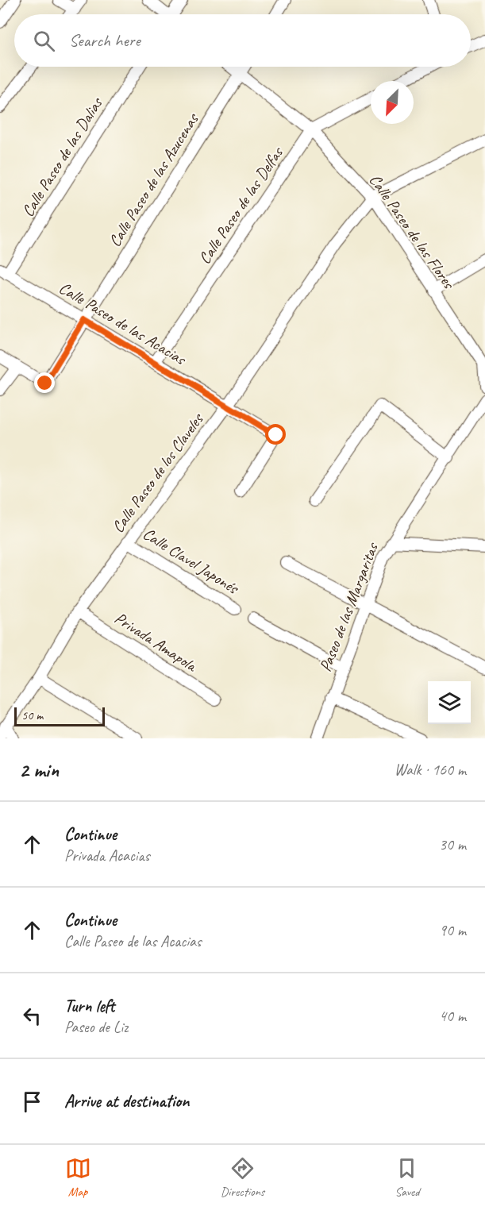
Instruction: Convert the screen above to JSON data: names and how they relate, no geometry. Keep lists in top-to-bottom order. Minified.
{"streets":{"street":["Calle Paseo de las Dalias","Calle Paseo de las Azucenas","Calle Paseo de las Delfas","Calle Paseo de las Flores","Calle Paseo de las Acacias","Calle Paseo de los Claveles","Calle Clavel Japonés","Paseo de las Margaritas","Privada Amapola"]},"crossings":[["Calle Paseo de las Dalias","Calle Paseo de las Acacias"],["Calle Paseo de las Azucenas","Calle Paseo de las Flores"],["Calle Paseo de las Azucenas","Calle Paseo de las Acacias"],["Calle Paseo de las Delfas","Calle Paseo de las Flores"],["Calle Paseo de las Delfas","Calle Paseo de las Acacias"],["Calle Paseo de las Flores","Calle Paseo de los Claveles"],["Calle Paseo de las Acacias","Calle Paseo de los Claveles"],["Calle Paseo de los Claveles","Calle Clavel Japonés"],["Calle Paseo de los Claveles","Privada Amapola"]],"scale_bar":"50 m","north":"bottom left","page":{"search":"Search here","scale":"50 m","heading":["2 min","Walk · 160 m"],"list":[["Continue","Privada Acacias","30 m"],["Continue","Calle Paseo de las Acacias","90 m"],["Turn left","Paseo de Liz","40 m"],"Arrive at destination"],"nav":["Map","Directions","Saved"]}}
